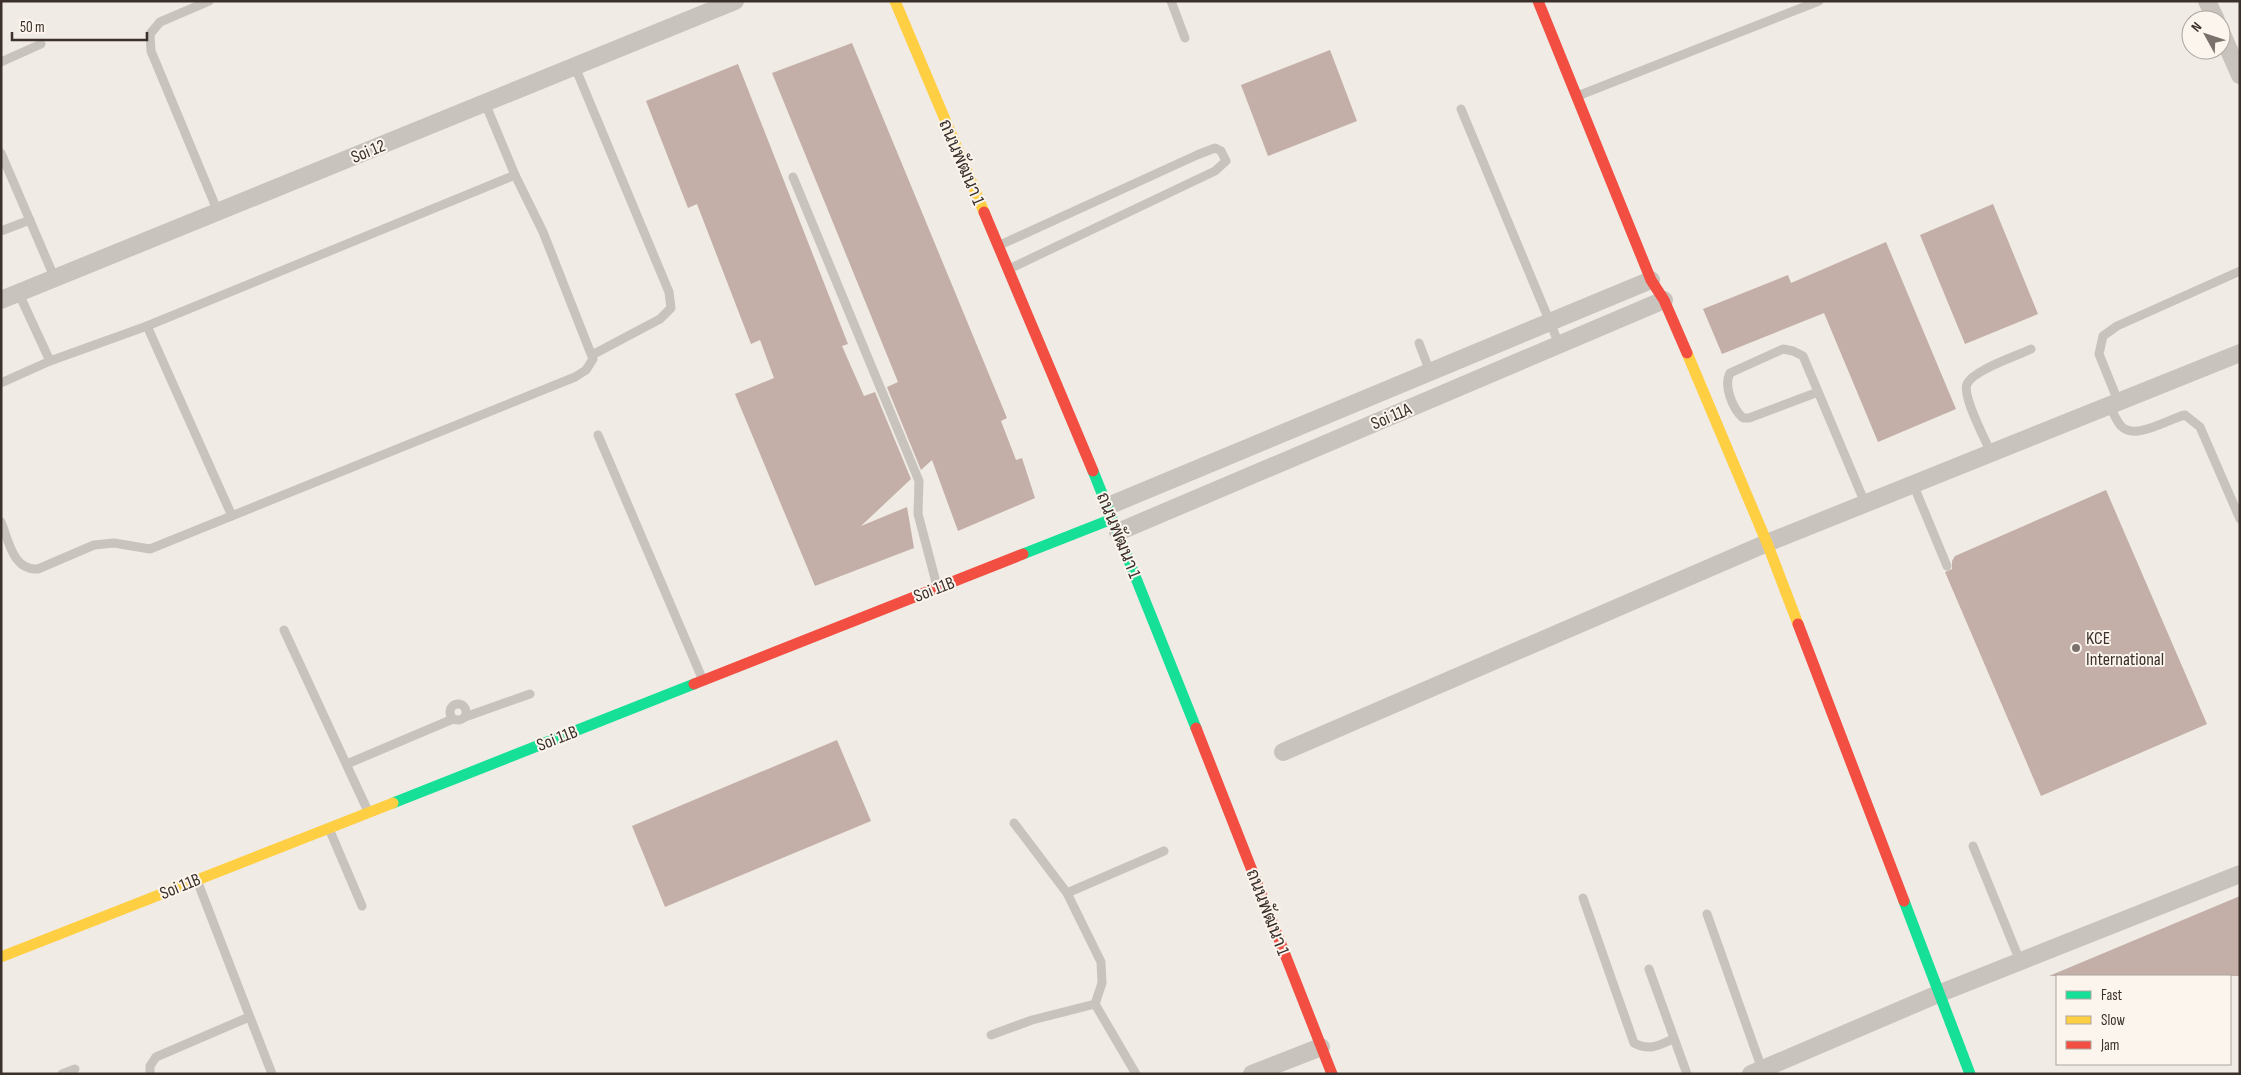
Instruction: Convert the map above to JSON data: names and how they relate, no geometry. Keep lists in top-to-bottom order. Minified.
{"streets":{"street":["Soi 12","ถนนพัฒนา 1","Soi 11A","Soi 11B"]},"crossings":[["ถนนพัฒนา 1","Soi 11A"],["ถนนพัฒนา 1","Soi 11B"],["Soi 11A","Soi 11B"]],"places":["KCE International"],"legend":["Fast","Slow","Jam"],"scale_bar":"50 m","north":"top left"}
